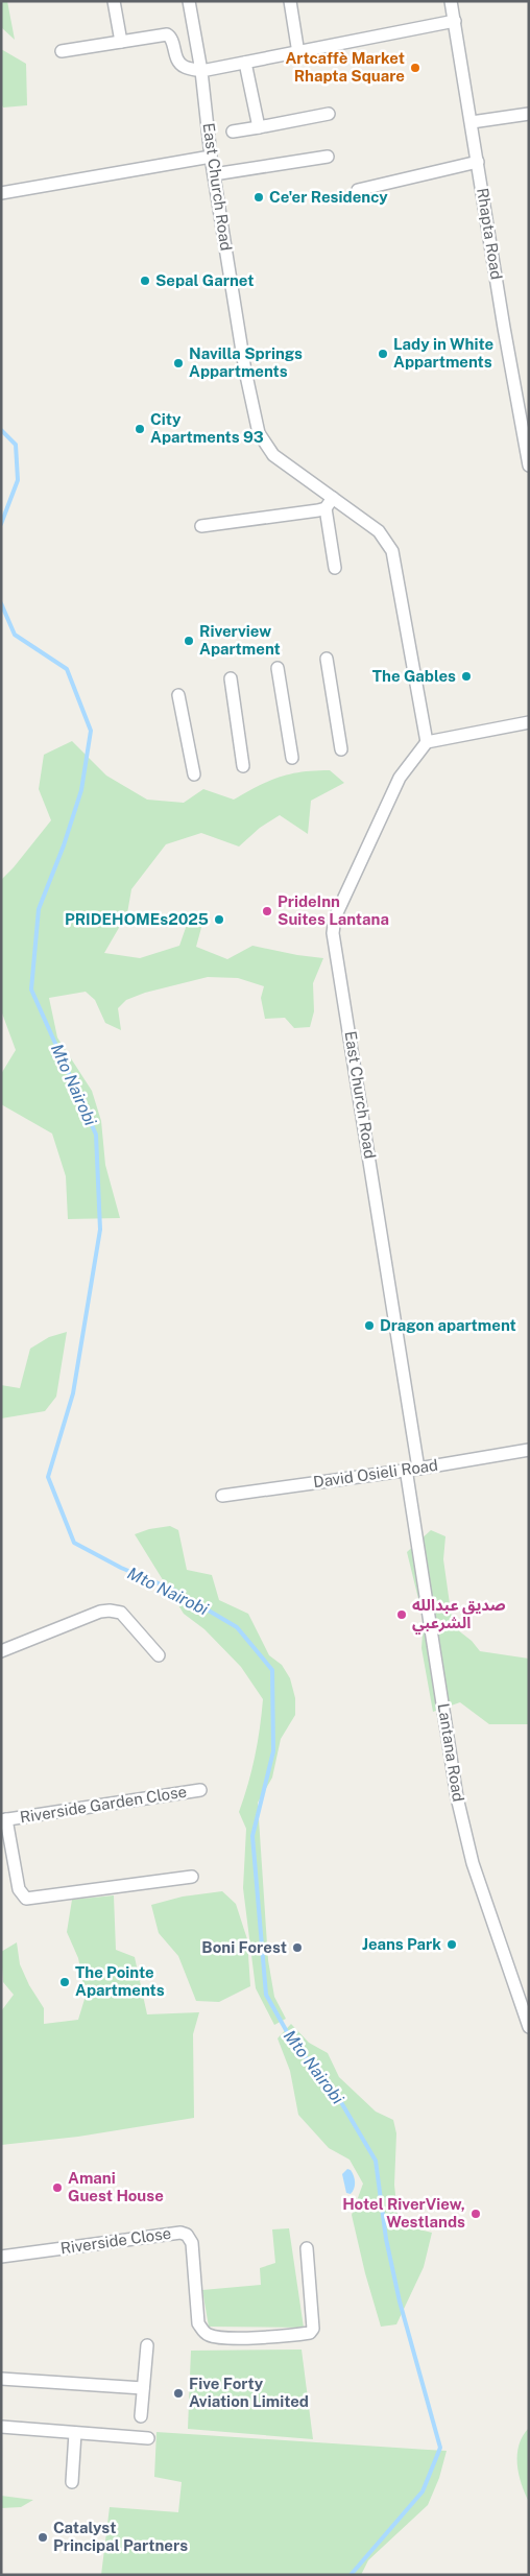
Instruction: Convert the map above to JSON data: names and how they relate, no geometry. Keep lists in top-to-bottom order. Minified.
{"streets":{"street":["East Church Road","Rhapta Road","David Osieli Road","Lantana Road","Riverside Garden Close","Riverside Close"]},"crossings":[["East Church Road","David Osieli Road"],["East Church Road","Lantana Road"],["David Osieli Road","Lantana Road"]],"water":["Mto Nairobi"],"places":["Artcaffè Market Rhapta Square","Ce'er Residency","Sepal Garnet","Lady in White Appartments","Navilla Springs Appartments","City Apartments 93","Riverview Apartment","The Gables","PrideInn Suites Lantana","PRIDEHOMEs2025","Dragon apartment","صديق عبدالله الشرعبي","Jeans Park","Boni Forest","The Pointe Apartments","Amani Guest House","Hotel RiverView, Westlands","Five Forty Aviation Limited","Catalyst Principal Partners"]}
